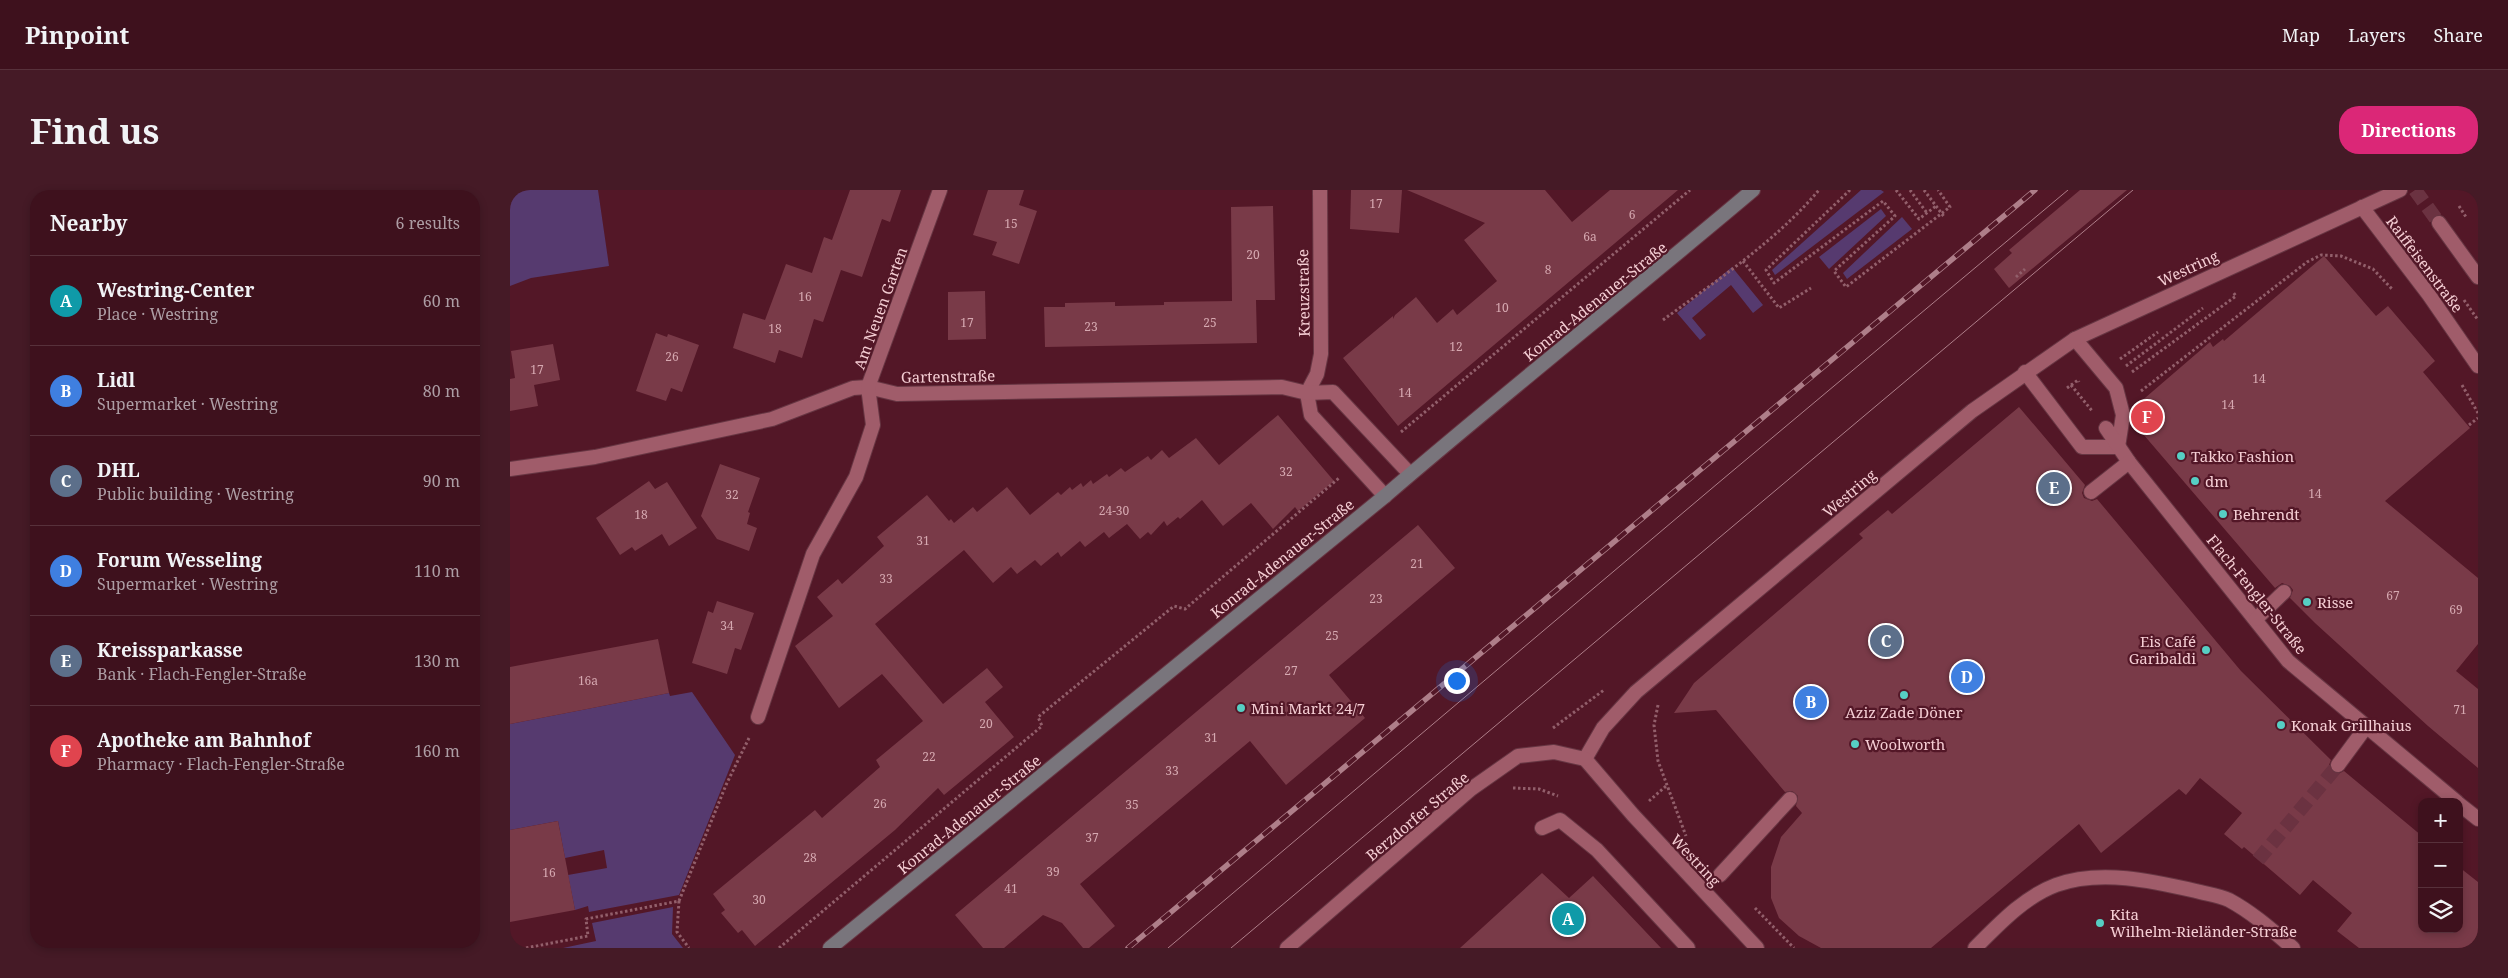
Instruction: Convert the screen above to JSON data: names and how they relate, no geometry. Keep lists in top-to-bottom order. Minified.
{"streets":{"main road":["Konrad-Adenauer-Straße"],"street":["Raiffeisenstraße","Westring","Kreuzstraße","Am Neuen Garten","Gartenstraße","Flach-Fengler-Straße","Berzdorfer Straße"]},"crossings":[["Raiffeisenstraße","Westring"],["Westring","Berzdorfer Straße"],["Kreuzstraße","Gartenstraße"],["Konrad-Adenauer-Straße","Gartenstraße"],["Am Neuen Garten","Gartenstraße"]],"places":["Takko Fashion","dm","Behrendt","Risse","Eis Café Garibaldi","Aziz Zade Döner","Mini Markt 24/7","Konak Grillhaius","Woolworth","Kita Wilhelm-Rieländer-Straße"],"house_numbers":["17","6","15","6a","20","8","16","10","17","25","23","18","12","26","17","14","14","14","32","14","32","24-30","18","31","21","33","67","23","69","34","25","27","16a","71","20","31","22","33","26","35","37","28","39","16","41","30"],"page":{"header":"Pinpoint","nav":["Map","Layers","Share"],"buttons":"Directions","title":"Find us","heading":["Nearby","6 results"],"list":[{"mark":"A","name":"Westring-Center","note":"Place · Westring","value":"60 m"},{"mark":"B","name":"Lidl","note":"Supermarket · Westring","value":"80 m"},{"mark":"C","name":"DHL","note":"Public building · Westring","value":"90 m"},{"mark":"D","name":"Forum Wesseling","note":"Supermarket · Westring","value":"110 m"},{"mark":"E","name":"Kreissparkasse","note":"Bank · Flach-Fengler-Straße","value":"130 m"},{"mark":"F","name":"Apotheke am Bahnhof","note":"Pharmacy · Flach-Fengler-Straße","value":"160 m"}],"pins":["F","E","C","D","B","A"],"map_buttons":["+","−"]}}
